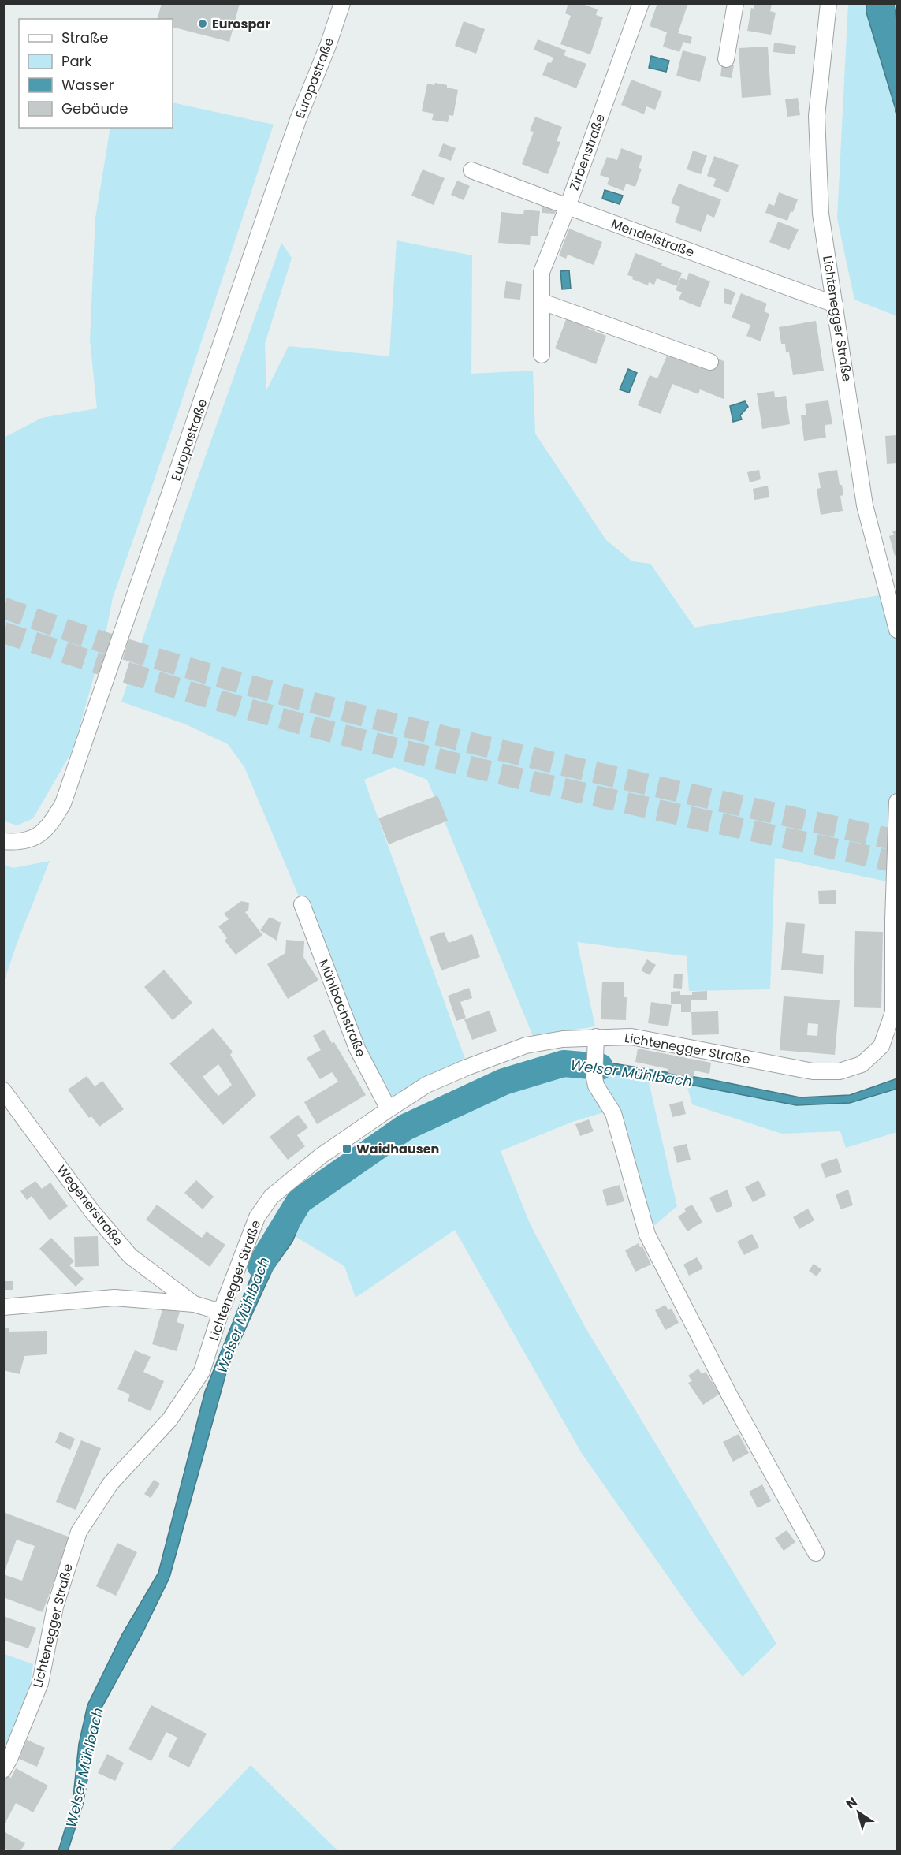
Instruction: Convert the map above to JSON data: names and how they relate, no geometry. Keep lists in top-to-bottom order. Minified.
{"streets":{"street":["Europastraße","Zirbenstraße","Mendelstraße","Lichtenegger Straße","Mühlbachstraße","Wegenerstraße"]},"crossings":[["Zirbenstraße","Mendelstraße"],["Mendelstraße","Lichtenegger Straße"],["Lichtenegger Straße","Mühlbachstraße"]],"water":["Welser Mühlbach"],"places":{"other":["Eurospar"],"transit":["Waidhausen"]},"legend":["Straße","Park","Wasser","Gebäude"],"north":"top left"}
